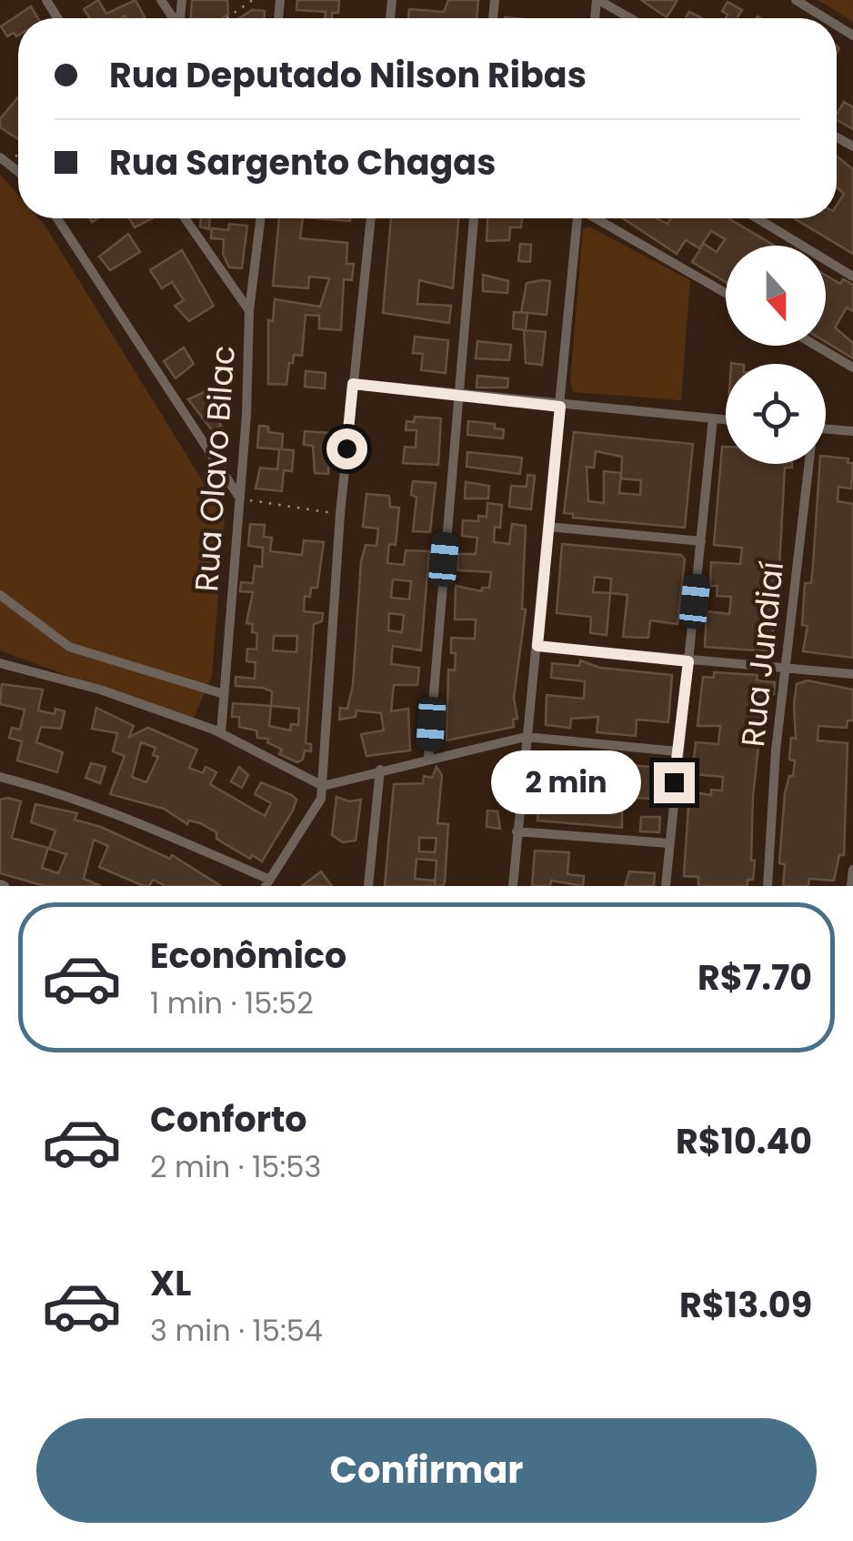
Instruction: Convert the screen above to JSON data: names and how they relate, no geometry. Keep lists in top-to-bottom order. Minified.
{"streets":{"street":["Rua Olavo Bilac","Rua Jundiaí"]},"north":"bottom","page":{"banner":["Rua Deputado Nilson Ribas","Rua Sargento Chagas"],"bubble":"2 min","list":[{"name":"Econômico","note":"1 min · 15:52","value":"R$7.70"},{"name":"Conforto","note":"2 min · 15:53","value":"R$10.40"},{"name":"XL","note":"3 min · 15:54","value":"R$13.09"}],"buttons":"Confirmar"}}
